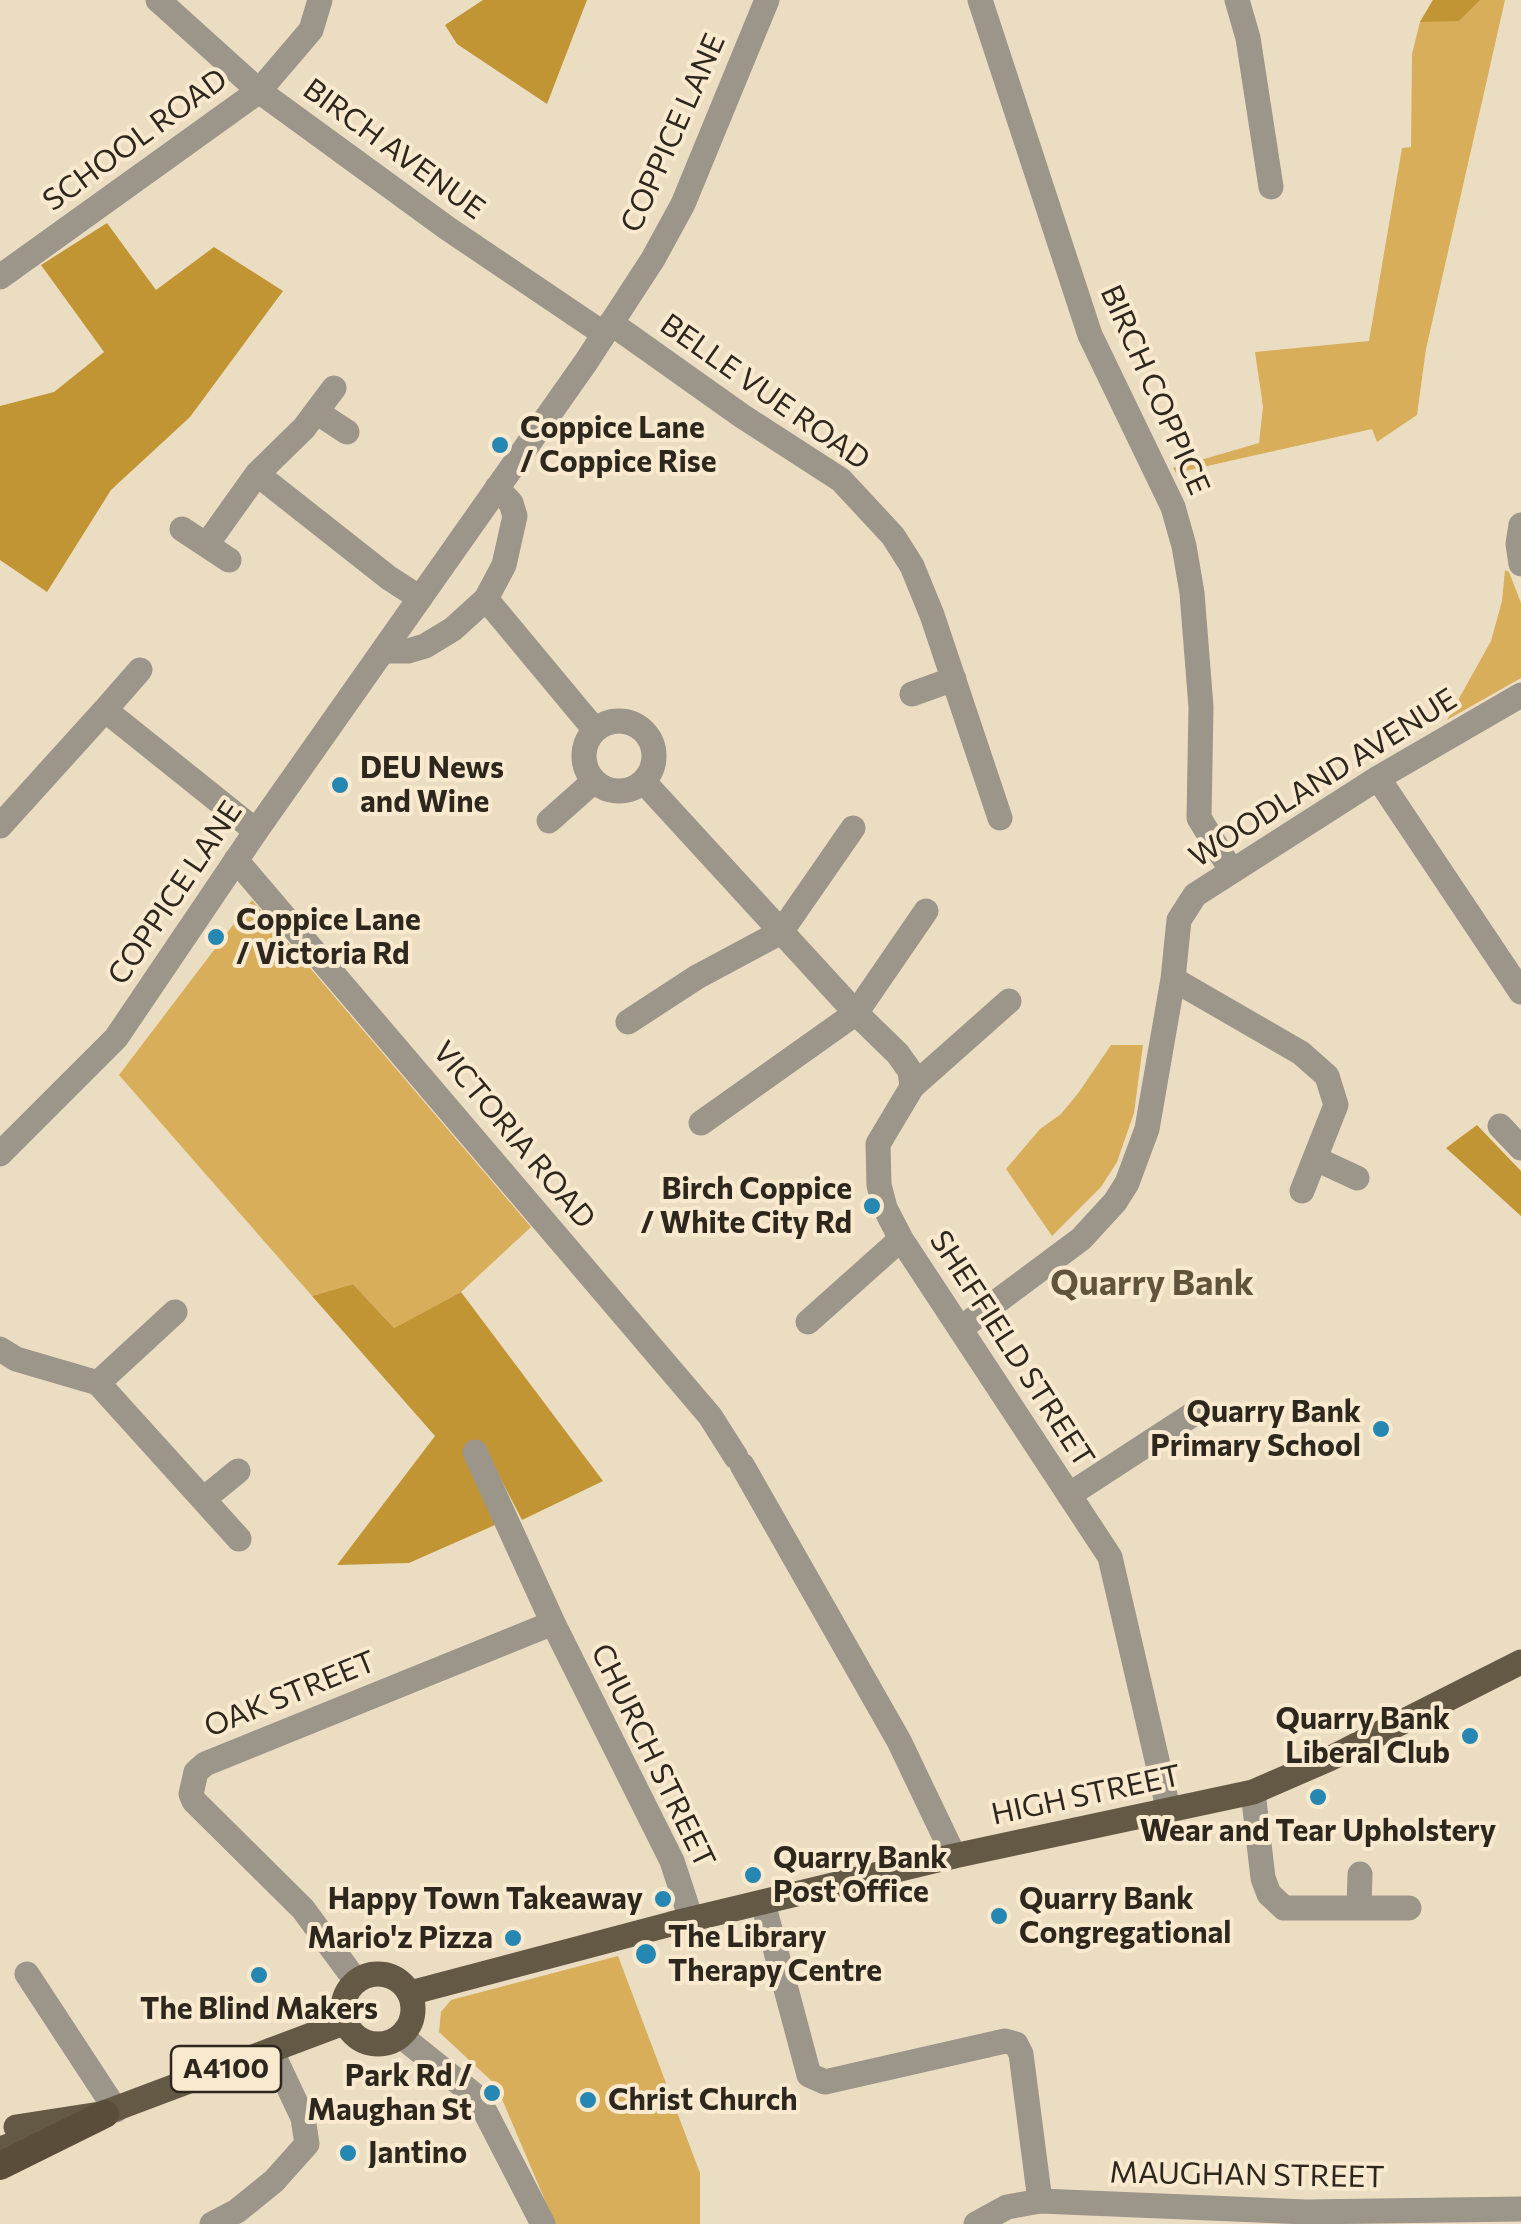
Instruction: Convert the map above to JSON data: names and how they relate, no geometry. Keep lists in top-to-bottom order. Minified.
{"streets":{"main road":["HIGH STREET","A4100"],"street":["COPPICE LANE","SCHOOL ROAD","BIRCH AVENUE","BIRCH COPPICE","BELLE VUE ROAD","WOODLAND AVENUE","VICTORIA ROAD","SHEFFIELD STREET","OAK STREET","CHURCH STREET","MAUGHAN STREET"]},"crossings":[["COPPICE LANE","BIRCH AVENUE"],["COPPICE LANE","BELLE VUE ROAD"],["COPPICE LANE","VICTORIA ROAD"],["SCHOOL ROAD","BIRCH AVENUE"],["BIRCH AVENUE","BELLE VUE ROAD"],["BIRCH COPPICE","WOODLAND AVENUE"],["WOODLAND AVENUE","SHEFFIELD STREET"],["VICTORIA ROAD","HIGH STREET"],["SHEFFIELD STREET","HIGH STREET"],["OAK STREET","CHURCH STREET"],["OAK STREET","HIGH STREET"],["OAK STREET","A4100"],["CHURCH STREET","HIGH STREET"],["HIGH STREET","A4100"]],"districts":["Quarry Bank"],"places":["Coppice Lane / Coppice Rise","DEU News and Wine","Coppice Lane / Victoria Rd","Birch Coppice / White City Rd","Quarry Bank Primary School","Quarry Bank Liberal Club","Wear and Tear Upholstery","Quarry Bank Post Office","Happy Town Takeaway","Quarry Bank Congregational","Mario'z Pizza","The Library Therapy Centre","The Blind Makers","Park Rd / Maughan St","Christ Church","Jantino"]}
